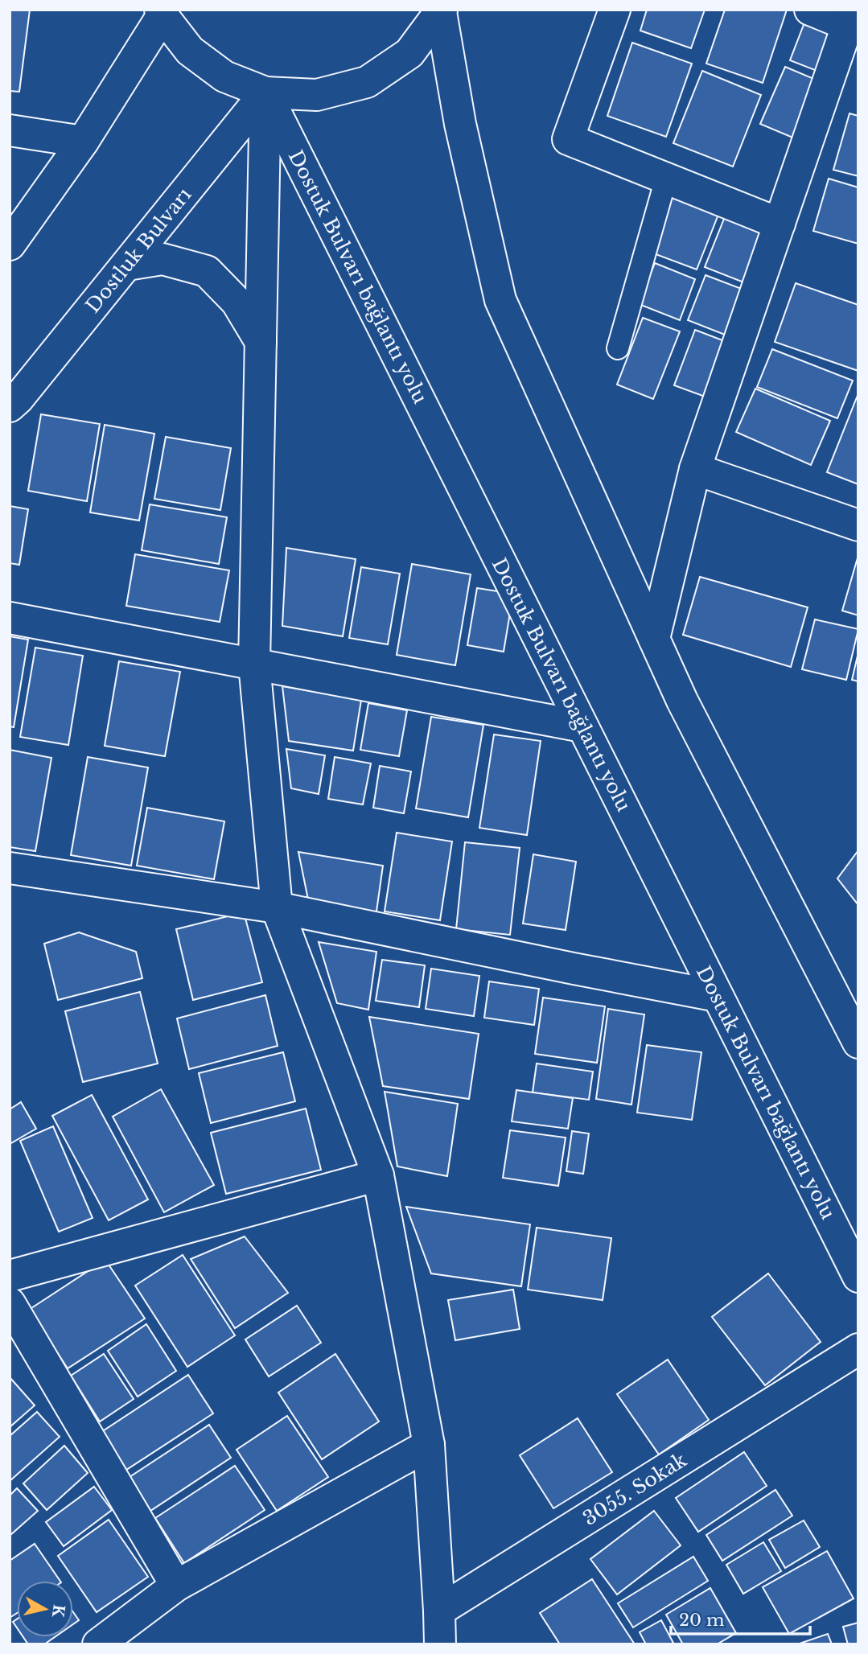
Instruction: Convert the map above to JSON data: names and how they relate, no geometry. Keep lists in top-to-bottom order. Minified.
{"streets":{"main road":["Dostluk Bulvarı","Dostuk Bulvarı bağlantı yolu","3055. Sokak"]},"crossings":[["Dostluk Bulvarı","Dostuk Bulvarı bağlantı yolu"]],"scale_bar":"20 m","north":"right"}
